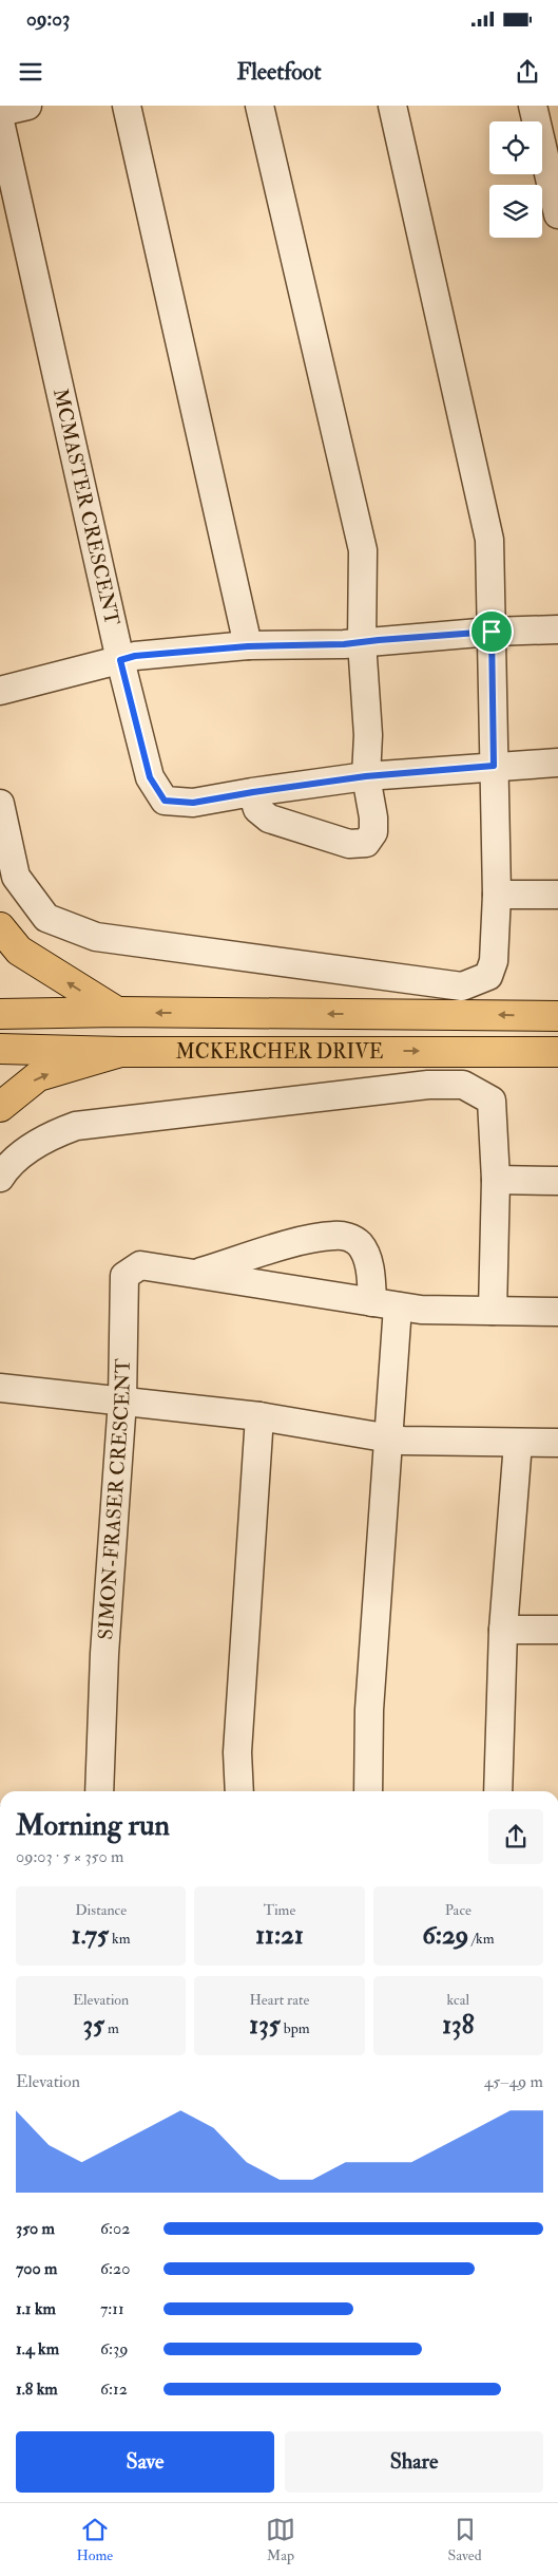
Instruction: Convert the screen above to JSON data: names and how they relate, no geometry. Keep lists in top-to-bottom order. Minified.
{"streets":{"main road":["MCKERCHER DRIVE"],"street":["MCMASTER CRESCENT","SIMON-FRASER CRESCENT"]},"page":{"status":"09:03","header":"Fleetfoot","heading":["Morning run","09:03 · 5 × 350 m"],"stats":[["Distance","1.75 km"],["Time","11:21"],["Pace","6:29 /km"],["Elevation","35 m"],["Heart rate","135 bpm"],["kcal","138"]],"chart":["Elevation","45–49 m"],"list":[{"name":"350 m","note":"6:02"},{"name":"700 m","note":"6:20"},{"name":"1.1 km","note":"7:11"},{"name":"1.4 km","note":"6:39"},{"name":"1.8 km","note":"6:12"}],"buttons":["Save","Share"],"tabs":["Home","Map","Saved"]}}
